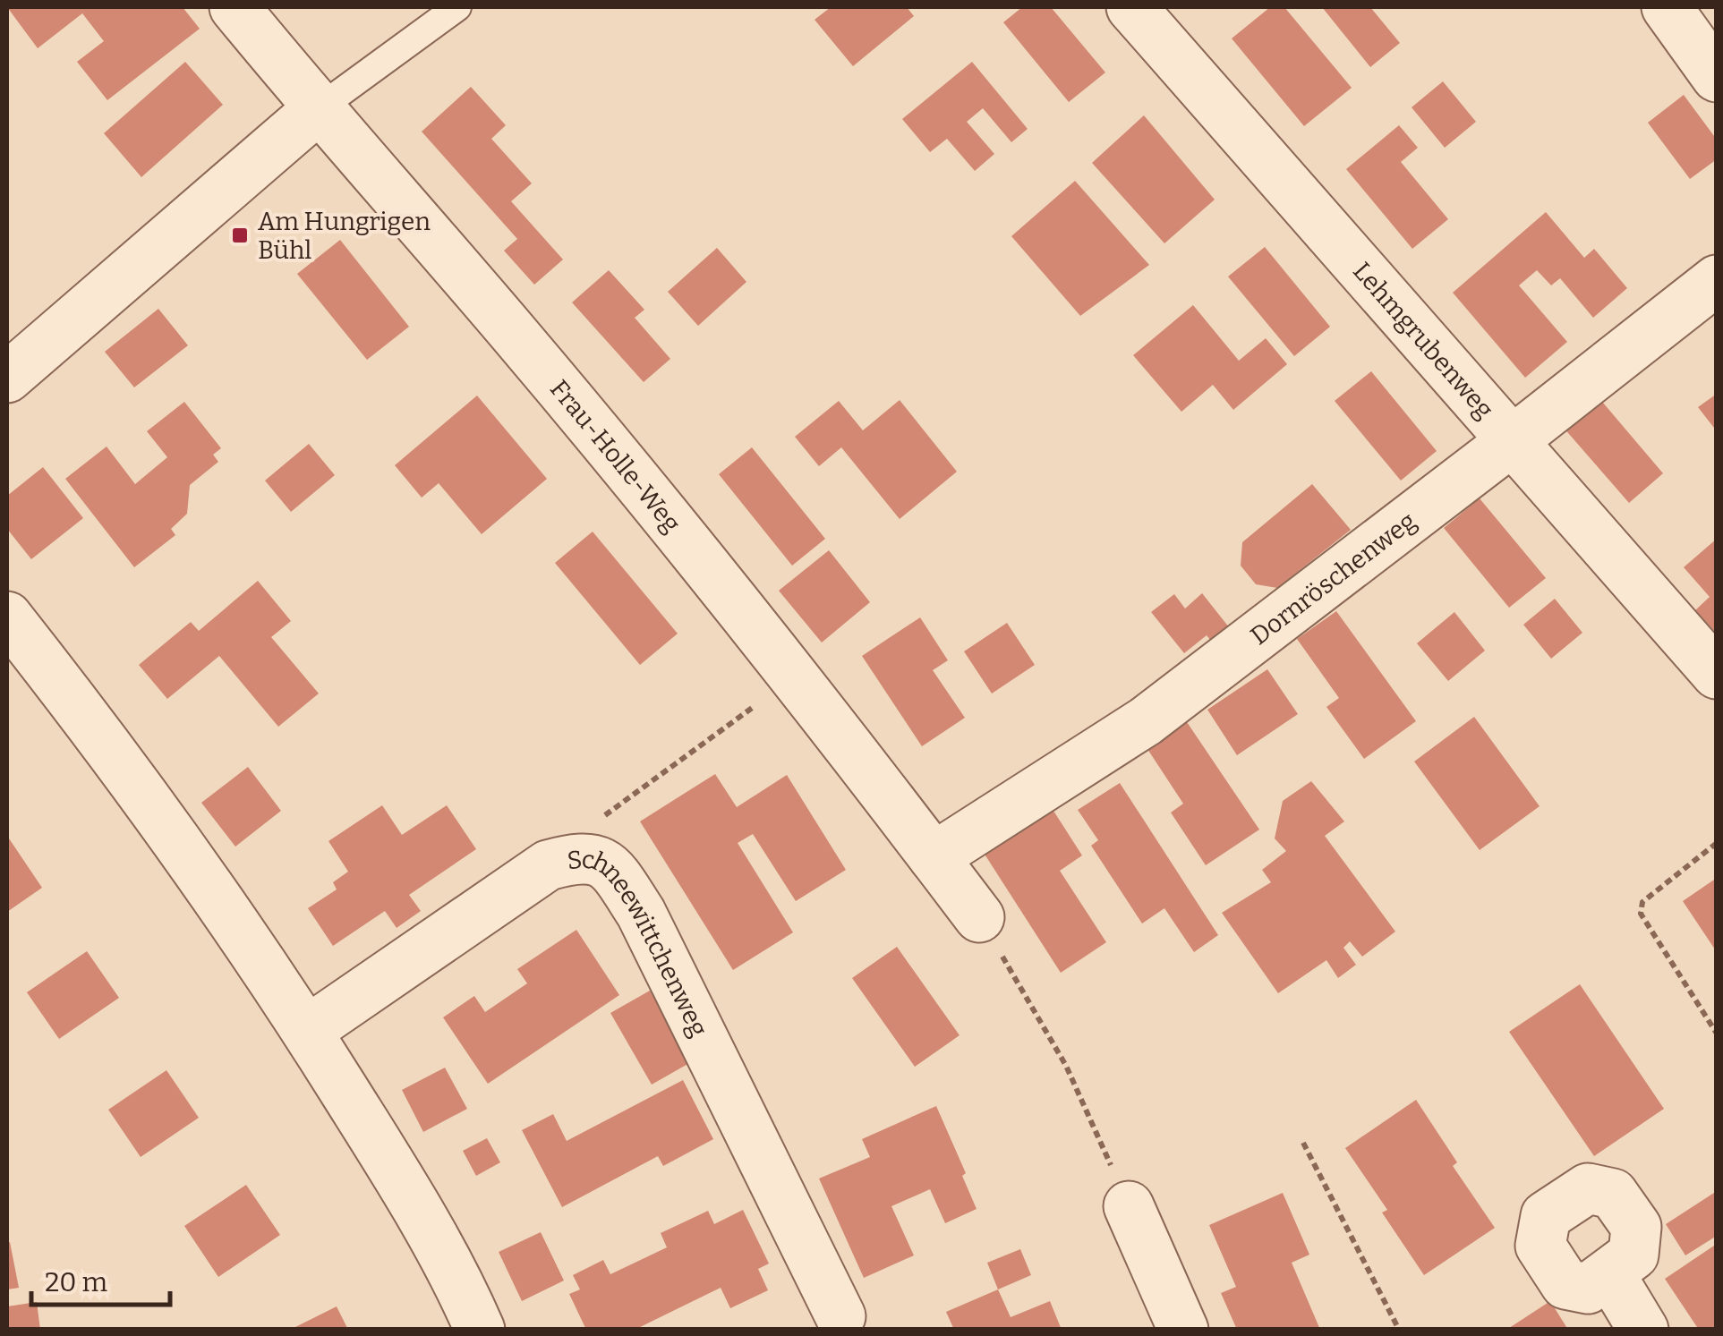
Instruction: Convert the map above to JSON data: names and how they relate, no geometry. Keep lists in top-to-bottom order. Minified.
{"streets":{"street":["Lehmgrubenweg","Frau-Holle-Weg","Dornröschenweg","Schneewittchenweg"]},"crossings":[["Lehmgrubenweg","Dornröschenweg"],["Frau-Holle-Weg","Dornröschenweg"]],"places":{"transit":["Am Hungrigen Bühl"]},"scale_bar":"20 m"}
